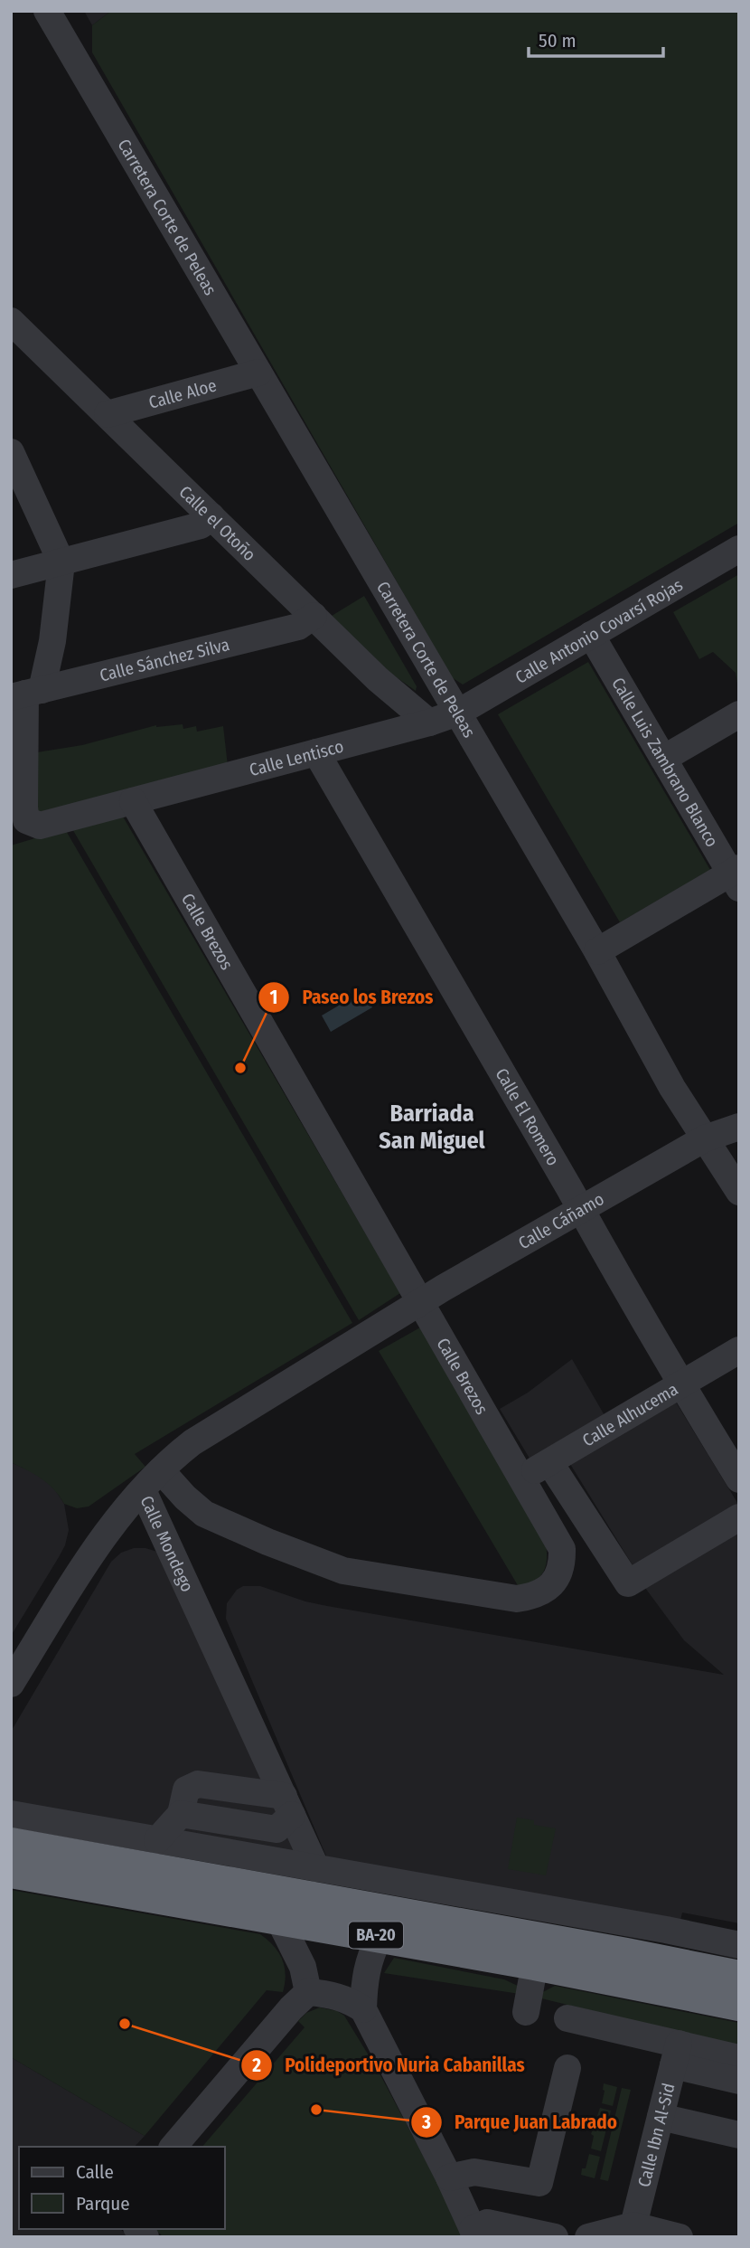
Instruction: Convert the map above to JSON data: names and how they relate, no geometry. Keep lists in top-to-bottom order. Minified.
{"streets":{"highway":["BA-20"],"street":["Carretera Corte de Peleas","Calle Aloe","Calle el Otoño","Calle Antonio Covarsí Rojas","Calle Sánchez Silva","Calle Lentisco","Calle Luis Zambrano Blanco","Calle Brezos","Calle El Romero","Calle Cáñamo","Calle Alhucema","Calle Mondego","Calle Ibn Al-Sid"]},"crossings":[["Carretera Corte de Peleas","Calle Aloe"],["Carretera Corte de Peleas","Calle Antonio Covarsí Rojas"],["Carretera Corte de Peleas","Calle Lentisco"],["Carretera Corte de Peleas","Calle Cáñamo"],["Calle Aloe","Calle el Otoño"],["Calle el Otoño","Calle Sánchez Silva"],["Calle el Otoño","Calle Lentisco"],["Calle Antonio Covarsí Rojas","Calle Lentisco"],["Calle Antonio Covarsí Rojas","Calle Luis Zambrano Blanco"],["Calle Sánchez Silva","Calle Lentisco"],["Calle Lentisco","Calle Brezos"],["Calle Lentisco","Calle El Romero"],["Calle Brezos","Calle Cáñamo"],["Calle Brezos","Calle Alhucema"],["Calle Brezos","Calle Mondego"],["Calle El Romero","Calle Cáñamo"],["Calle El Romero","Calle Alhucema"],["Calle Cáñamo","Calle Mondego"]],"districts":["Barriada San Miguel"],"places":["Paseo los Brezos","Polideportivo Nuria Cabanillas","Parque Juan Labrado"],"legend":["Calle","Parque"],"scale_bar":"50 m"}
